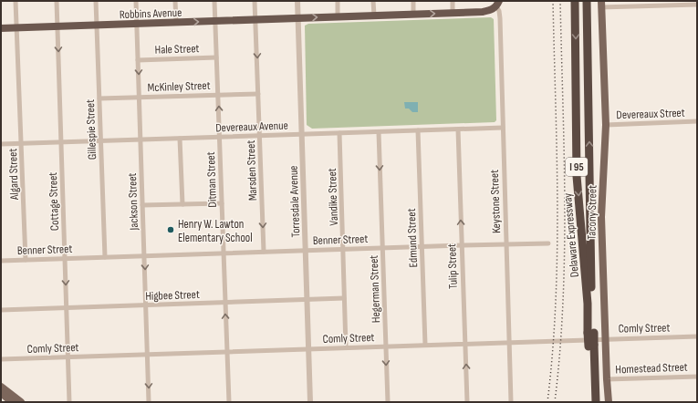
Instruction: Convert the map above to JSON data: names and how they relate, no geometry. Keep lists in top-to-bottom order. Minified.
{"streets":{"highway":["Robbins Avenue","I 95","Delaware Expressway"],"main road":["Tacony Street"],"street":["Hale Street","McKinley Street","Devereaux Street","Devereaux Avenue","Gillespie Street","Marsden Street","Algard Street","Ditman Street","Vandike Street","Cottage Street","Jackson Street","Torresdale Avenue","Keystone Street","Edmund Street","Benner Street","Tulip Street","Hegerman Street","Higbee Street","Comly Street","Homestead Street"]},"crossings":[["Robbins Avenue","Gillespie Street"],["Robbins Avenue","Marsden Street"],["Robbins Avenue","Algard Street"],["Robbins Avenue","Ditman Street"],["Robbins Avenue","Cottage Street"],["Robbins Avenue","Jackson Street"],["Robbins Avenue","Torresdale Avenue"],["Robbins Avenue","Keystone Street"],["Hale Street","Ditman Street"],["Hale Street","Jackson Street"],["McKinley Street","Gillespie Street"],["McKinley Street","Marsden Street"],["McKinley Street","Ditman Street"],["McKinley Street","Jackson Street"],["Devereaux Street","Tacony Street"],["Devereaux Avenue","Gillespie Street"],["Devereaux Avenue","Marsden Street"],["Devereaux Avenue","Algard Street"],["Devereaux Avenue","Ditman Street"],["Devereaux Avenue","Vandike Street"],["Devereaux Avenue","Cottage Street"],["Devereaux Avenue","Jackson Street"],["Devereaux Avenue","Torresdale Avenue"],["Devereaux Avenue","Keystone Street"],["Devereaux Avenue","Edmund Street"],["Devereaux Avenue","Tulip Street"],["Devereaux Avenue","Hegerman Street"],["Gillespie Street","Benner Street"],["Marsden Street","Benner Street"],["Algard Street","Benner Street"],["Ditman Street","Benner Street"],["Ditman Street","Higbee Street"],["Ditman Street","Comly Street"],["Vandike Street","Benner Street"],["Vandike Street","Higbee Street"],["Vandike Street","Comly Street"],["Cottage Street","Benner Street"],["Cottage Street","Higbee Street"],["Cottage Street","Comly Street"],["Jackson Street","Benner Street"],["Jackson Street","Higbee Street"],["Jackson Street","Comly Street"],["Torresdale Avenue","Benner Street"],["Torresdale Avenue","Higbee Street"],["Torresdale Avenue","Comly Street"],["Keystone Street","Benner Street"],["Keystone Street","Comly Street"],["Tacony Street","Comly Street"],["Tacony Street","Homestead Street"],["Edmund Street","Benner Street"],["Edmund Street","Comly Street"],["Benner Street","Tulip Street"],["Benner Street","Hegerman Street"],["Tulip Street","Comly Street"],["Hegerman Street","Comly Street"]],"one_way":["Marsden Street","Cottage Street","Tulip Street","Hegerman Street"],"places":["Henry W. Lawton Elementary School"]}
